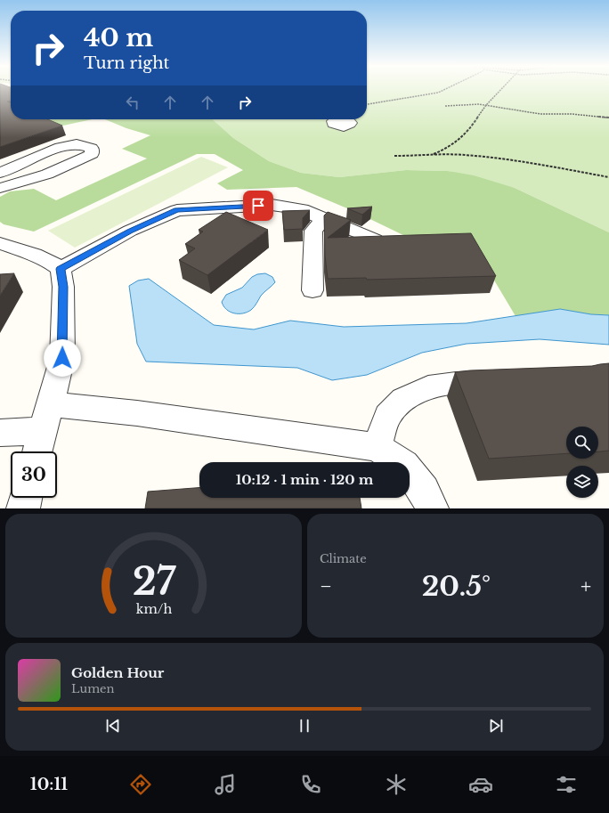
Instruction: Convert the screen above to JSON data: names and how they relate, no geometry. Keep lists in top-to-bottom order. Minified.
{"page":{"turn":["40 m","Turn right"],"limit":"30","trip":"10:12 · 1 min · 120 m","tile":"Climate","heat":["−","20.5°","+"],"song":["Golden Hour","Lumen"],"tabs":"10:11","gauge":["27","km/h"]}}
